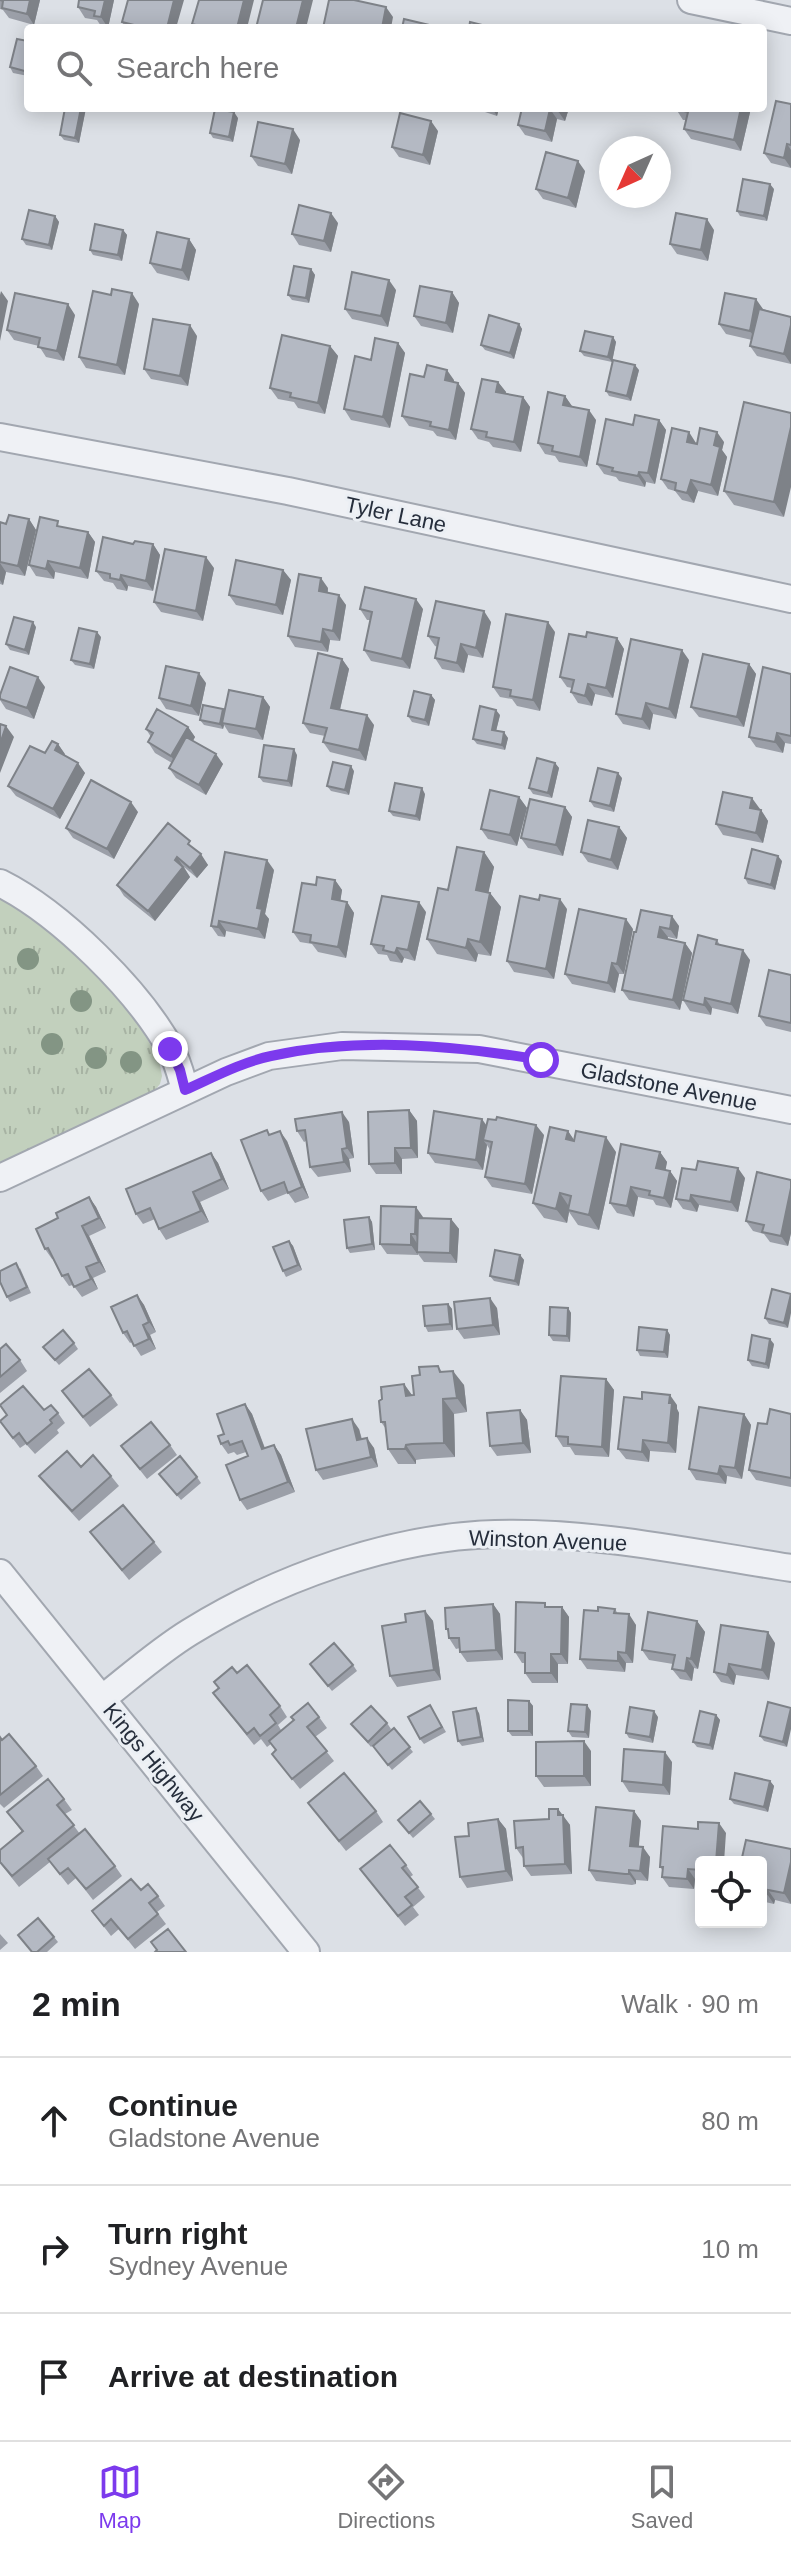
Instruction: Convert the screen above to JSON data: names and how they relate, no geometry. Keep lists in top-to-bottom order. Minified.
{"streets":{"street":["Tyler Lane","Gladstone Avenue","Winston Avenue","Kings Highway"]},"crossings":[["Winston Avenue","Kings Highway"]],"north":"bottom left","page":{"search":"Search here","heading":["2 min","Walk · 90 m"],"list":[["Continue","Gladstone Avenue","80 m"],["Turn right","Sydney Avenue","10 m"],"Arrive at destination"],"nav":["Map","Directions","Saved"]}}
